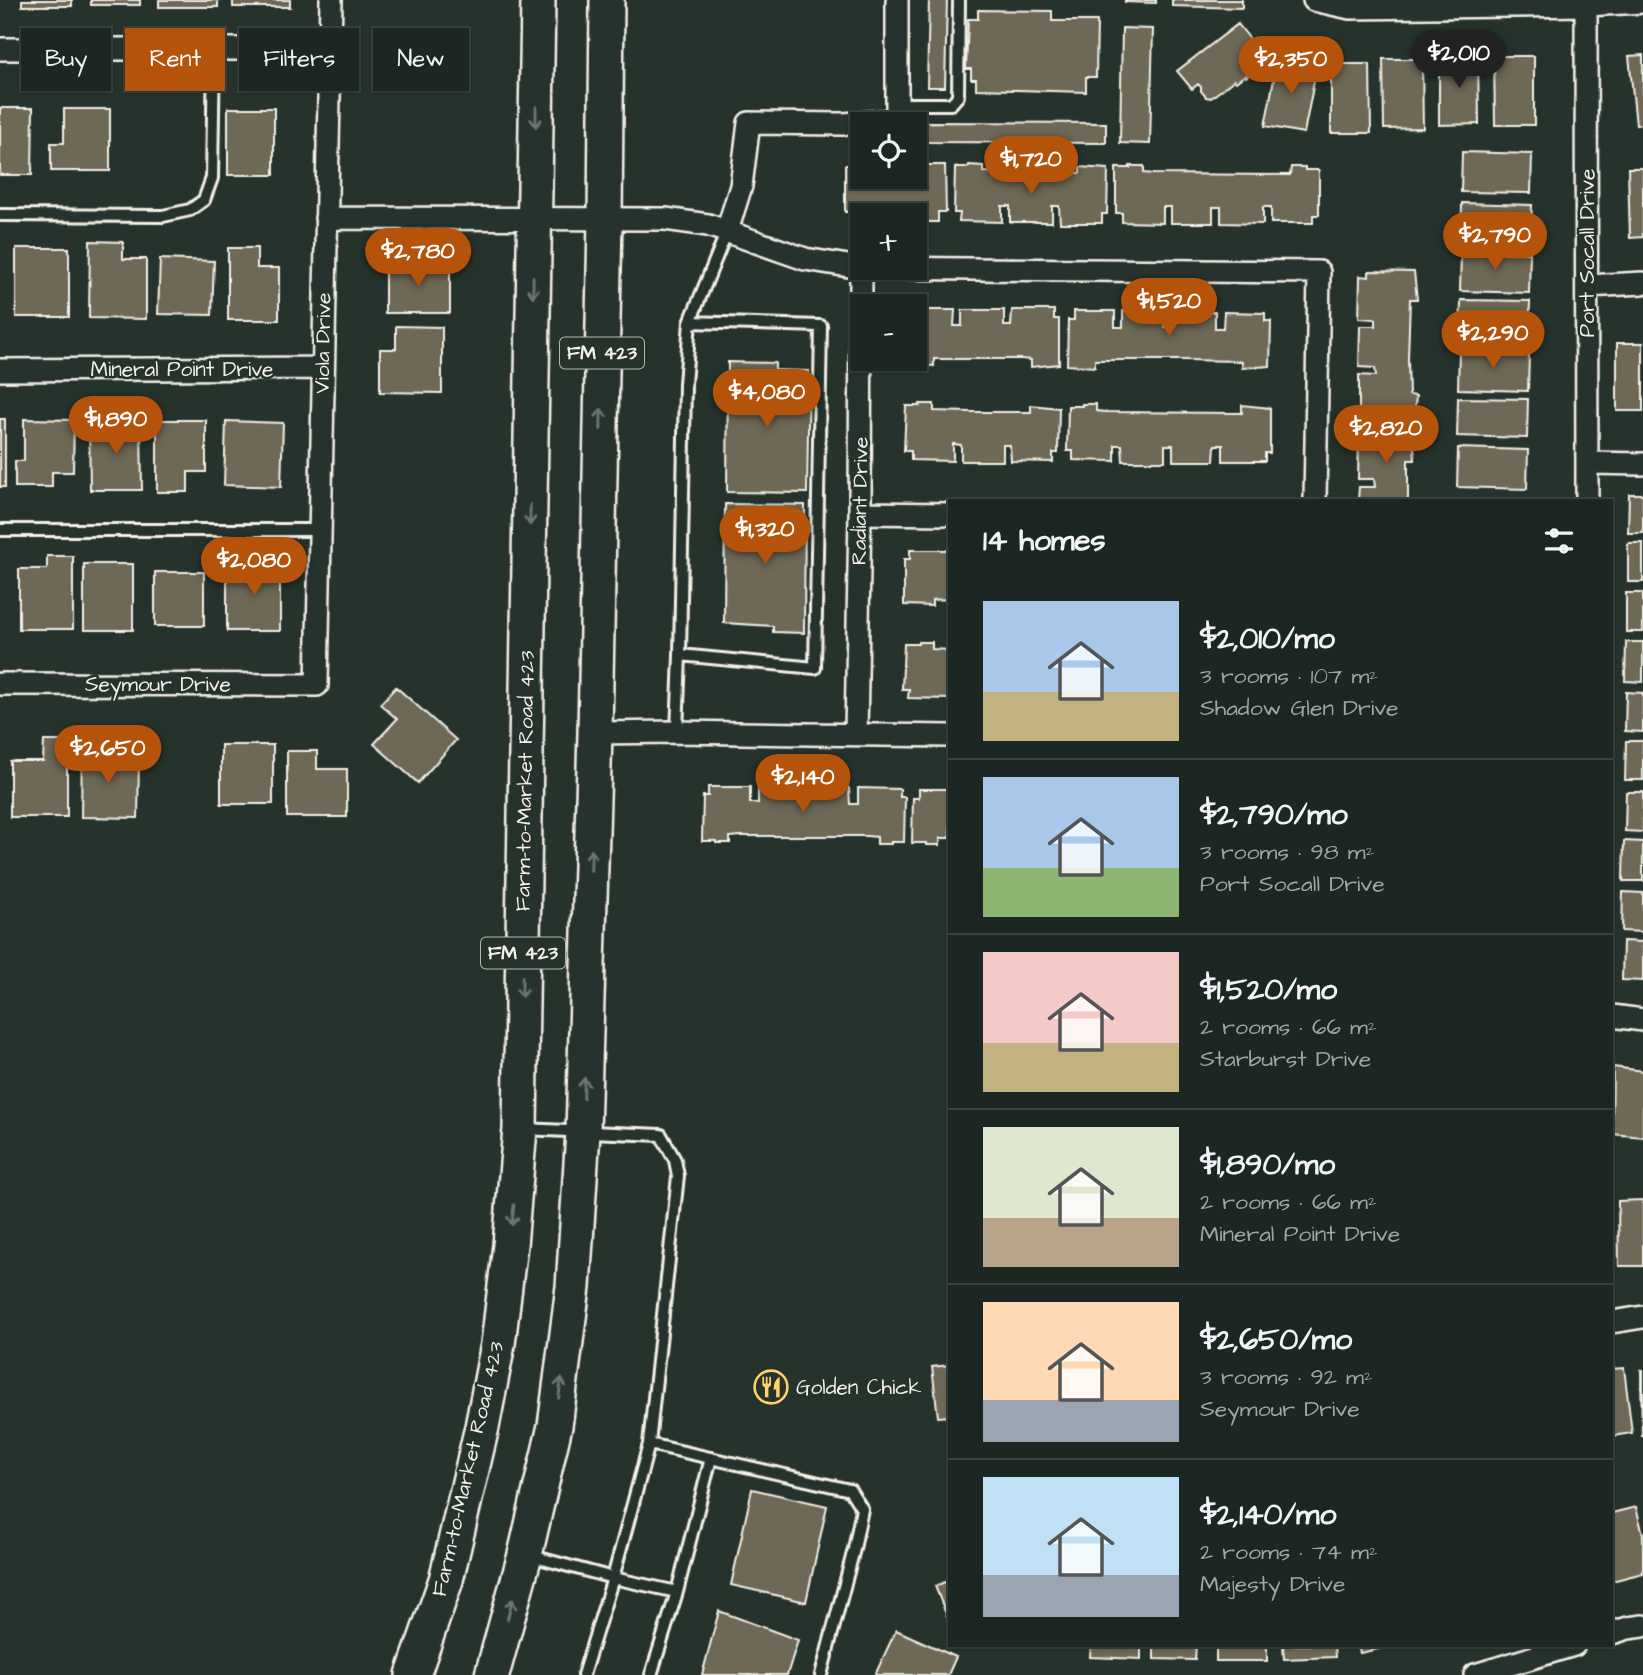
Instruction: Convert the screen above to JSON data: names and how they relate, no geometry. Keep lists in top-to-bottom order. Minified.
{"streets":{"main road":["FM 423","Farm-to-Market Road 423"],"street":["Port Socall Drive","Viola Drive","Mineral Point Drive","Radiant Drive","Seymour Drive"]},"crossings":[["Viola Drive","Mineral Point Drive"],["Viola Drive","Seymour Drive"]],"places":{"restaurant":["Golden Chick"]},"page":{"chip":["Buy","Rent","Filters","New"],"price":["$2,010","$2,350","$1,720","$2,790","$2,780","$1,520","$2,290","$4,080","$1,890","$2,820","$1,320","$2,080","$2,650","$2,140"],"map_buttons":["+","−"],"heading":"14 homes","list":[{"name":"$2,010/mo","note":"3 rooms · 107 m² · Shadow Glen Drive"},{"name":"$2,790/mo","note":"3 rooms · 98 m² · Port Socall Drive"},{"name":"$1,520/mo","note":"2 rooms · 66 m² · Starburst Drive"},{"name":"$1,890/mo","note":"2 rooms · 66 m² · Mineral Point Drive"},{"name":"$2,650/mo","note":"3 rooms · 92 m² · Seymour Drive"},{"name":"$2,140/mo","note":"2 rooms · 74 m² · Majesty Drive"}]}}
